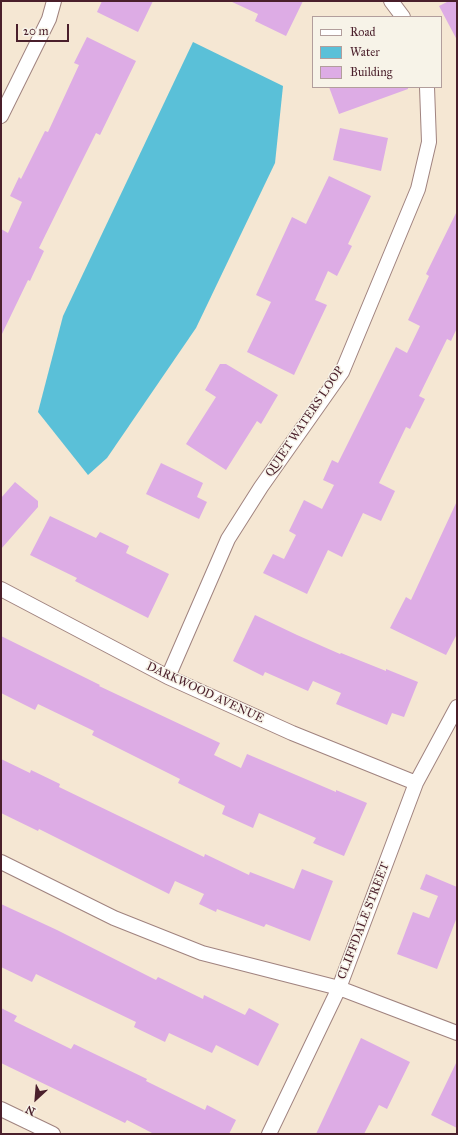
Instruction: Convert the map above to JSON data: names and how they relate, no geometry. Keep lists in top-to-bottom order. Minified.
{"streets":{"street":["QUIET WATERS LOOP","DARKWOOD AVENUE","CLIFFDALE STREET"]},"crossings":[["QUIET WATERS LOOP","DARKWOOD AVENUE"],["DARKWOOD AVENUE","CLIFFDALE STREET"]],"legend":["Road","Water","Building"],"scale_bar":"20 m","north":"bottom left"}
